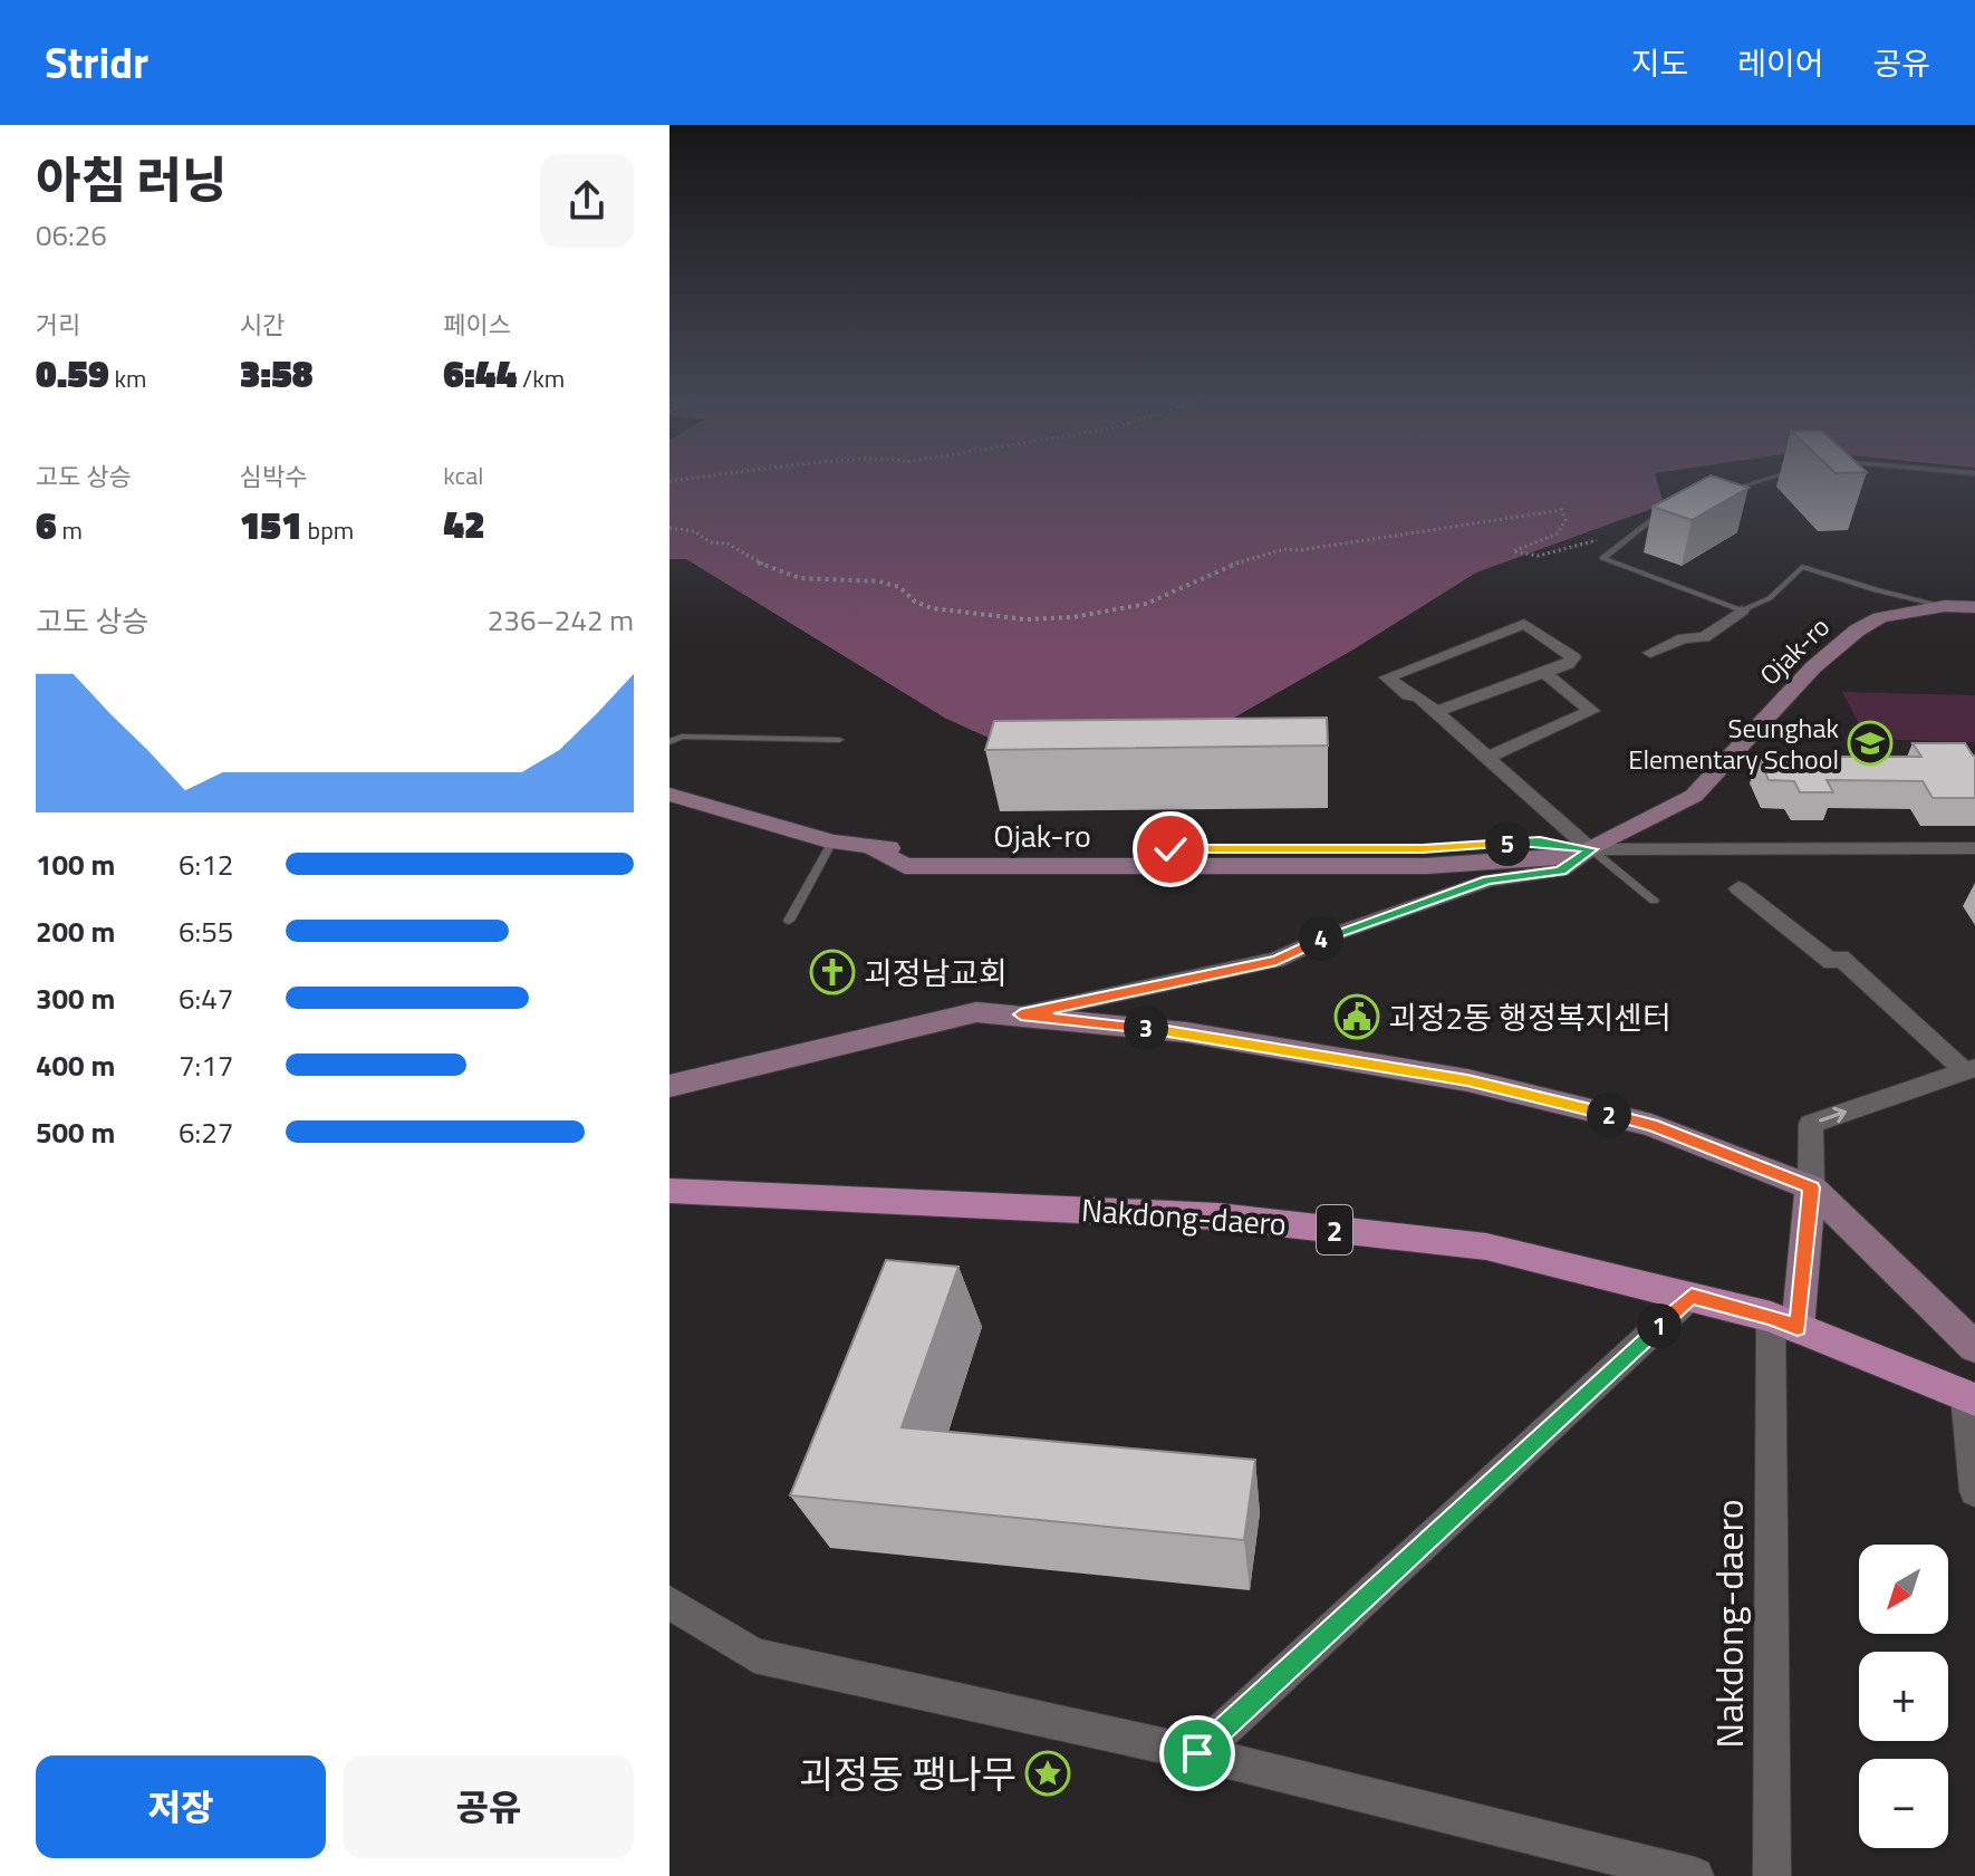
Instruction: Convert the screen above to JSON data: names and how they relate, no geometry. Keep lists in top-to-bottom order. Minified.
{"streets":{"main road":["Nakdong-daero","2"],"street":["Ojak-ro"]},"places":{"school or university":["Seunghak Elementary School"],"church":["괴정남교회"],"public building":["괴정2동 행정복지센터"],"place":["괴정동 팽나무"]},"north":"bottom left","page":{"header":"Stridr","nav":["지도","레이어","공유"],"heading":["아침 러닝","06:26"],"stats":[["거리","0.59 km"],["시간","3:58"],["페이스","6:44 /km"],["고도 상승","6 m"],["심박수","151 bpm"],["kcal","42"]],"chart":["고도 상승","236–242 m"],"pins":["5","4","3","2","1"],"list":[{"name":"100 m","note":"6:12"},{"name":"200 m","note":"6:55"},{"name":"300 m","note":"6:47"},{"name":"400 m","note":"7:17"},{"name":"500 m","note":"6:27"}],"map_buttons":["+","−"],"buttons":["저장","공유"]}}
